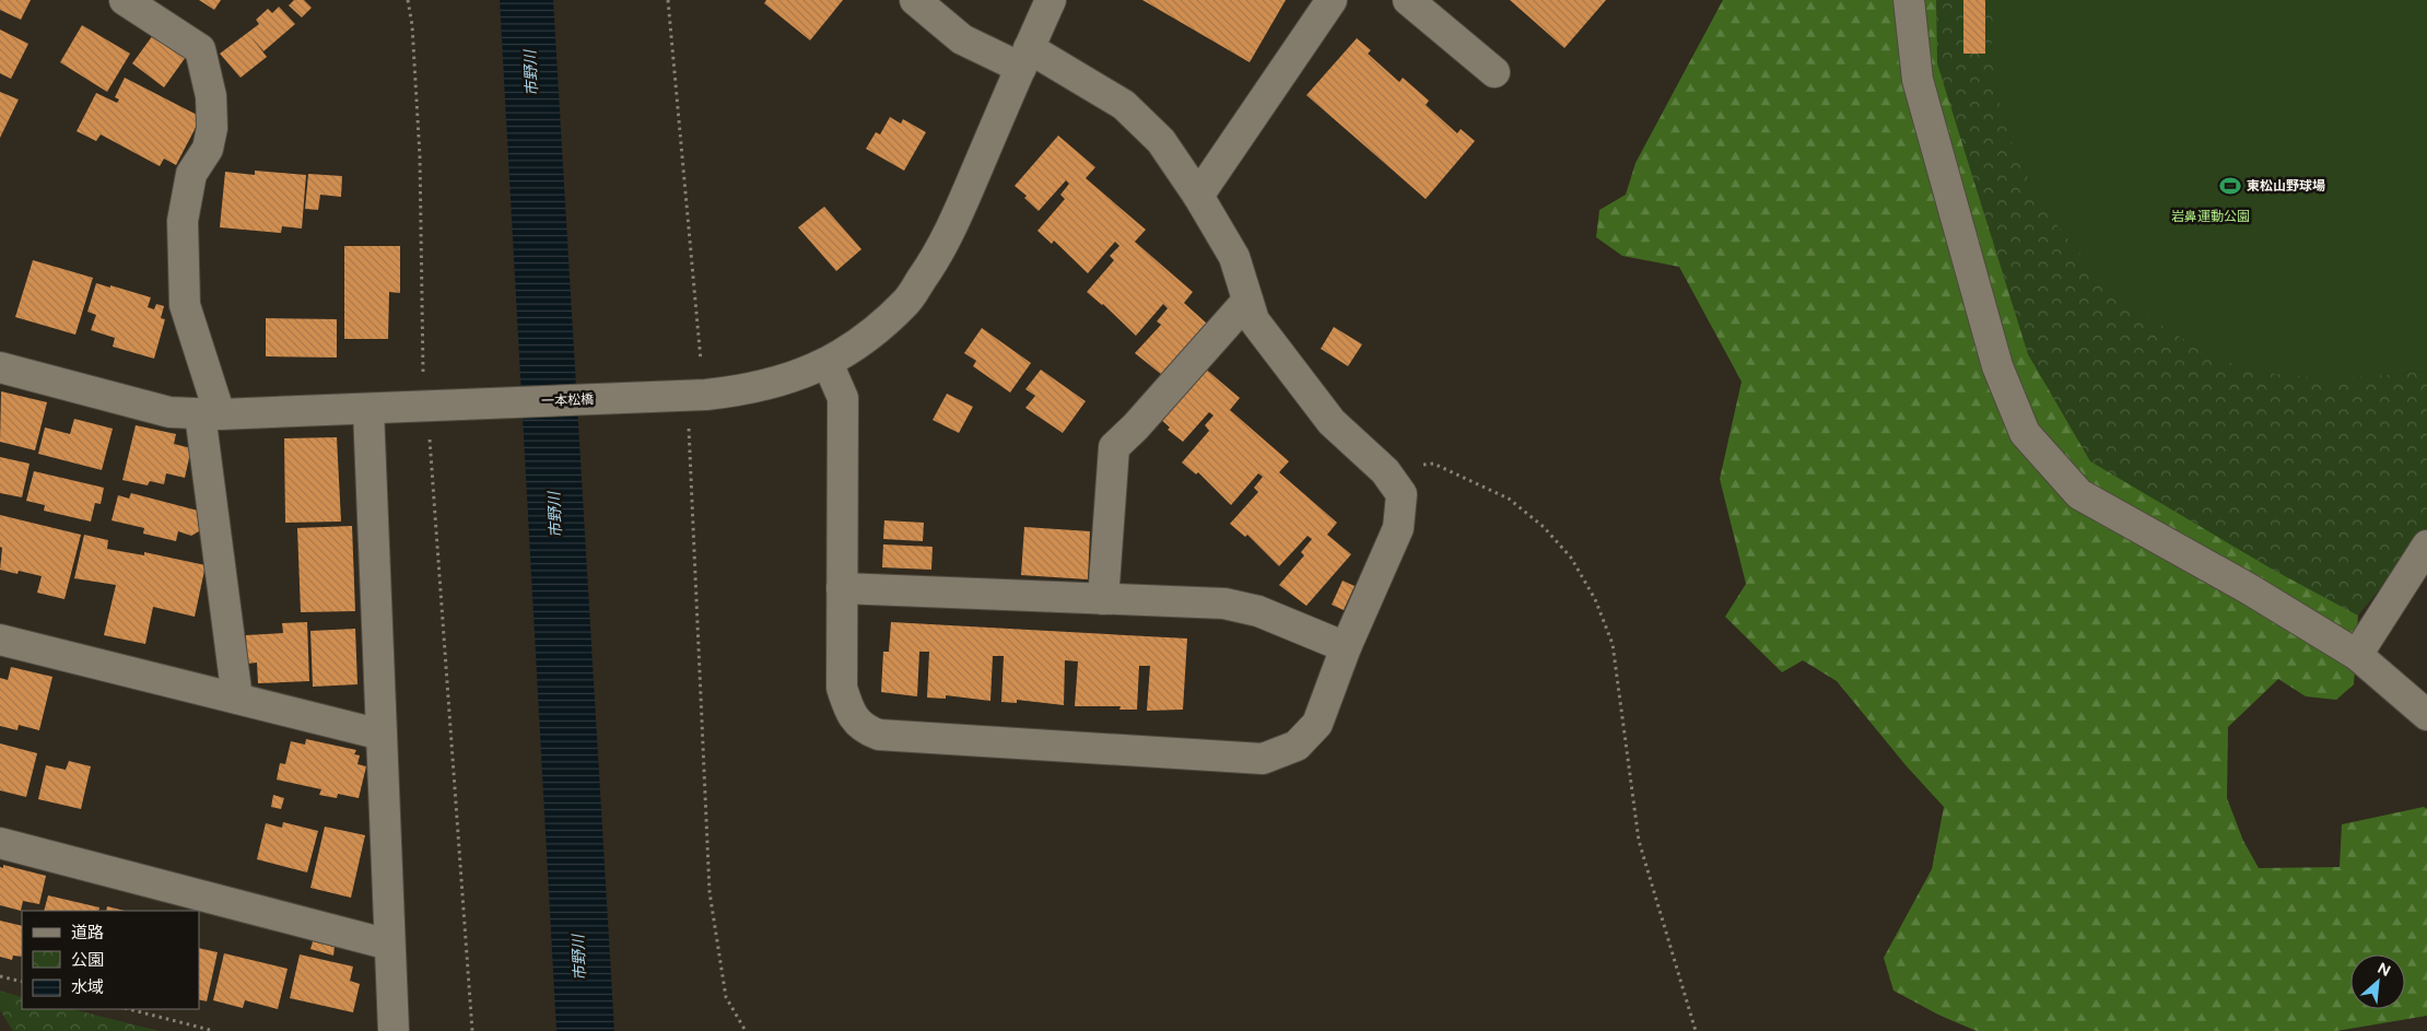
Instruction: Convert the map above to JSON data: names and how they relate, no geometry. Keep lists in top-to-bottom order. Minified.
{"streets":{"street":["一本松橋"]},"water":["市野川"],"parks":["岩鼻運動公園"],"places":{"sports":["東松山野球場"]},"legend":["道路","公園","水域"],"north":"top right"}
